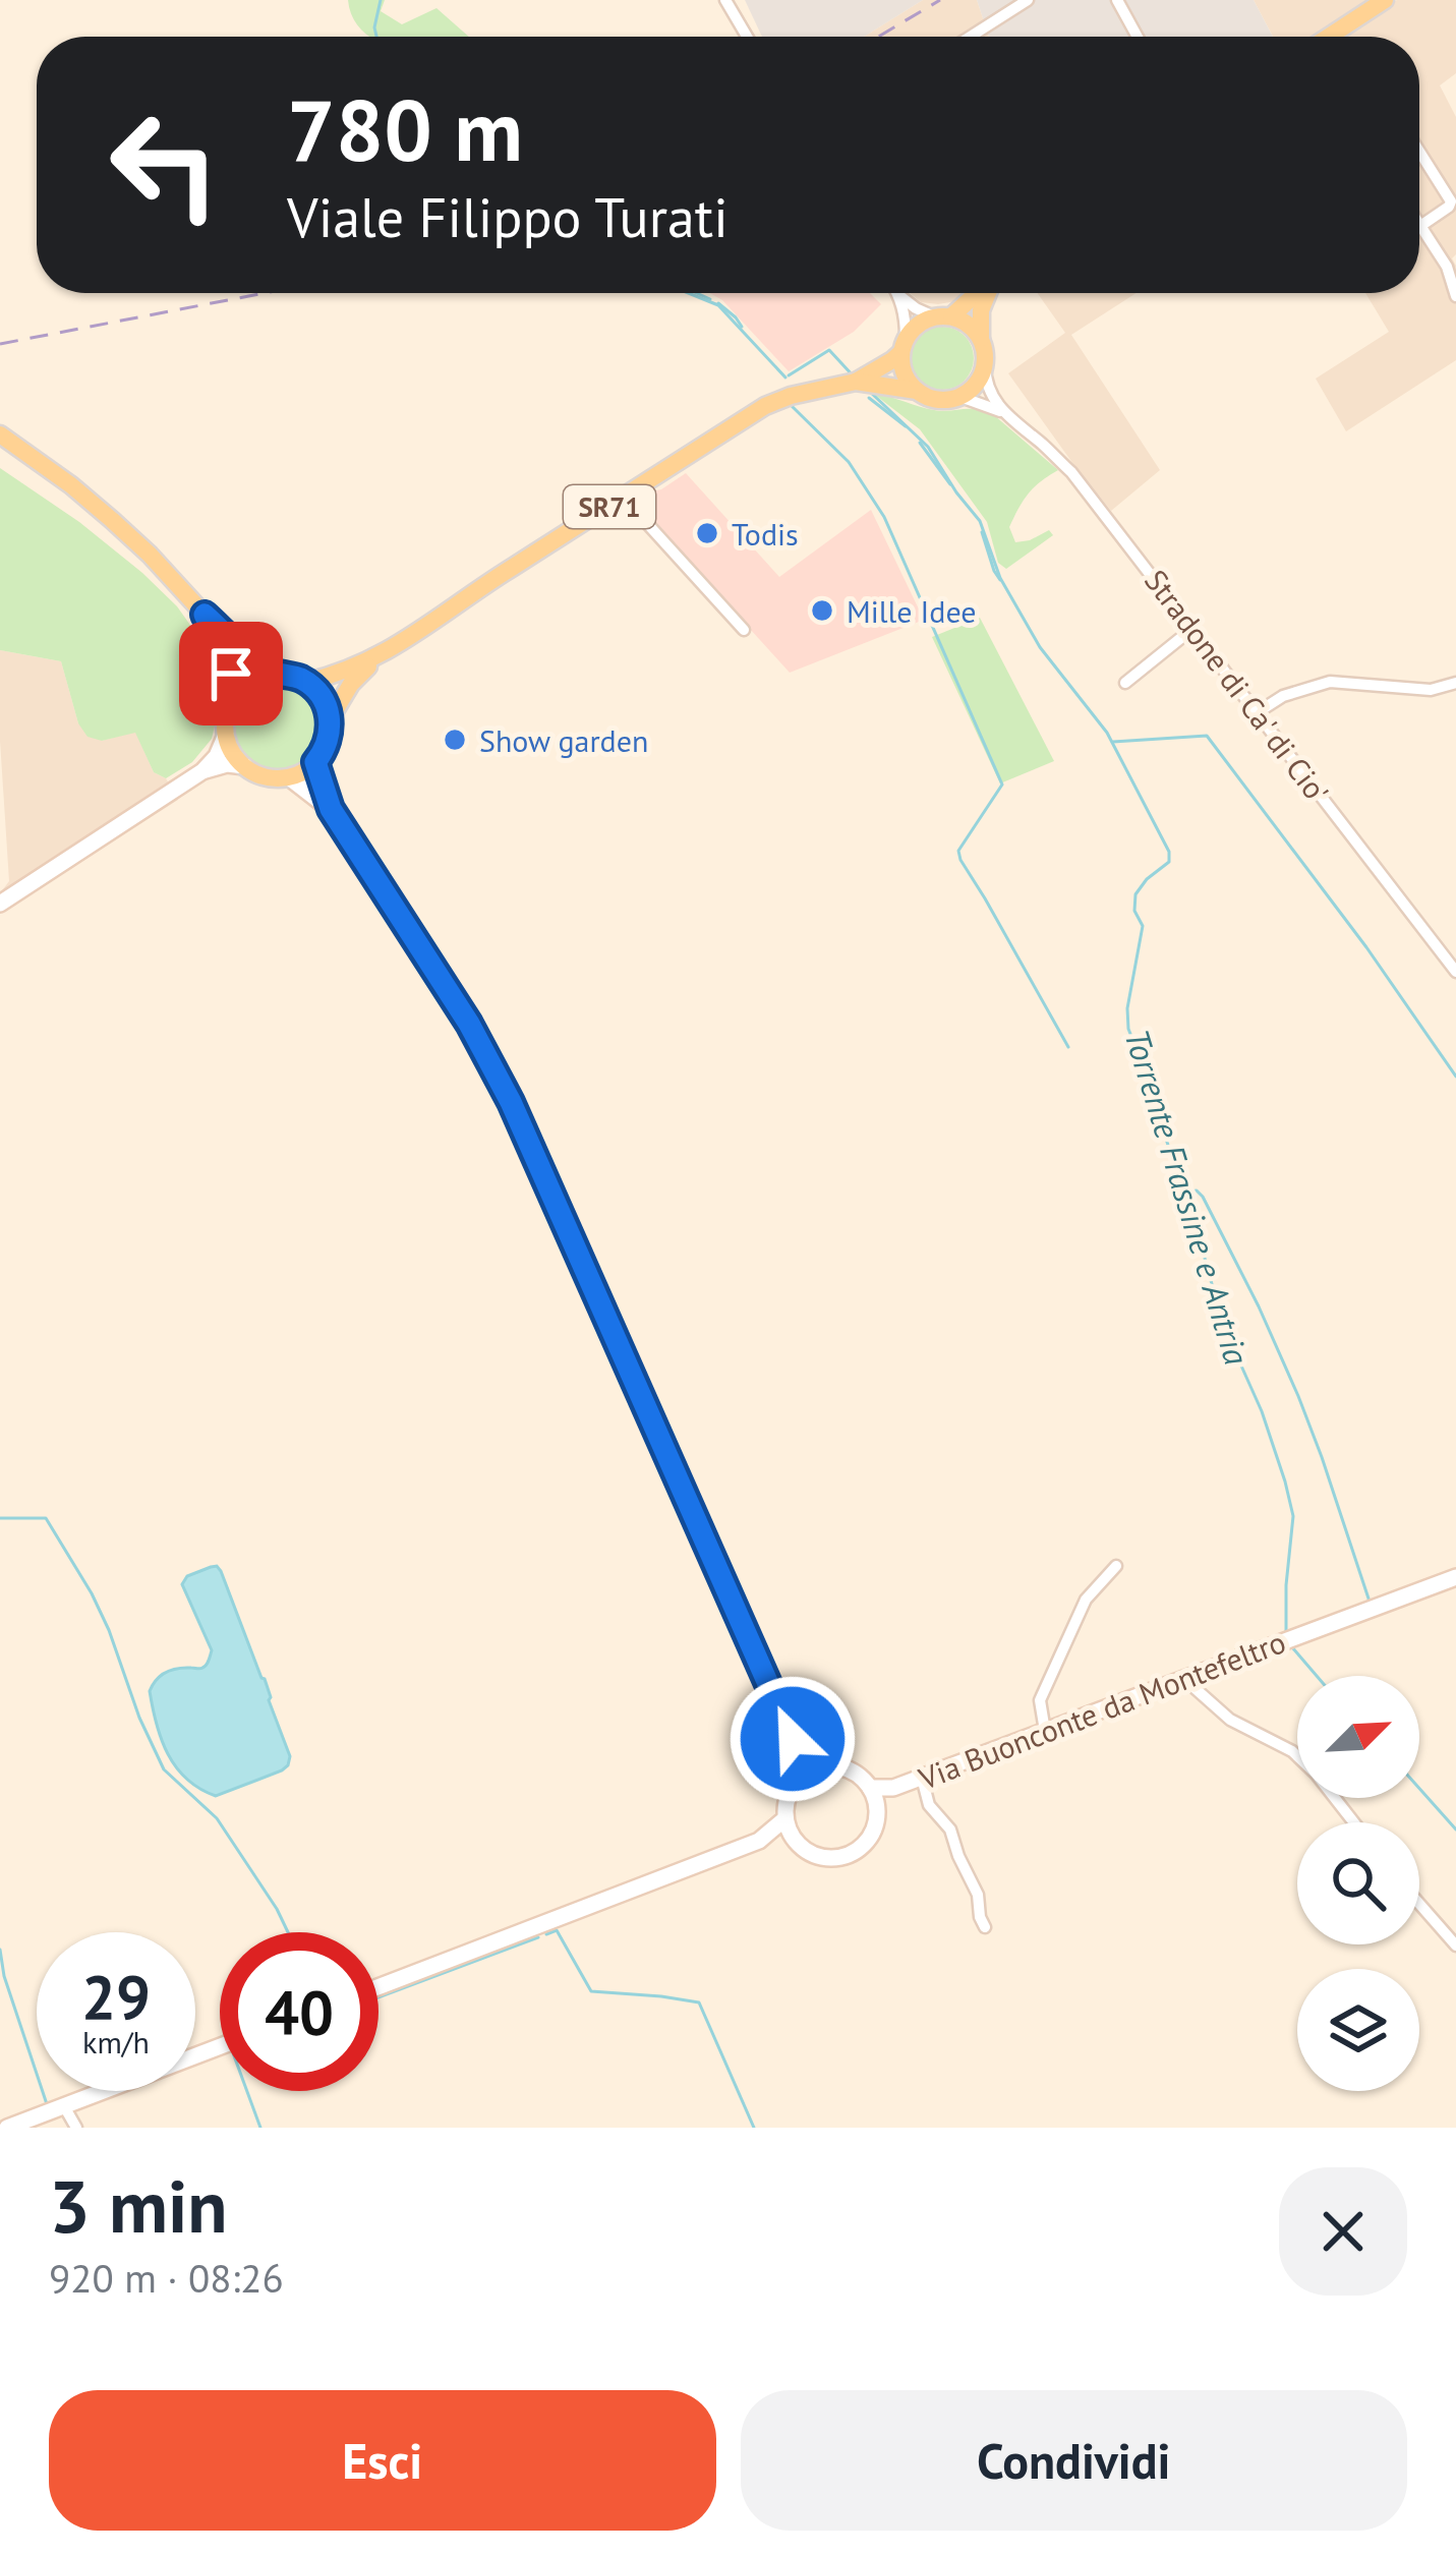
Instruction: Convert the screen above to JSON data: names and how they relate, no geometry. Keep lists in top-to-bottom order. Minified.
{"streets":{"main road":["SR71"],"street":["Stradone di Ca' di Cio'","Via Buonconte da Montefeltro"]},"water":["Torrente Frassine e Antria"],"places":["Todis","Mille Idee","Show garden"],"north":"top right","page":{"turn":["780 m","Viale Filippo Turati"],"speed":"29 km/h","limit":"40","heading":["3 min","920 m · 08:26"],"buttons":["Esci","Condividi"]}}
